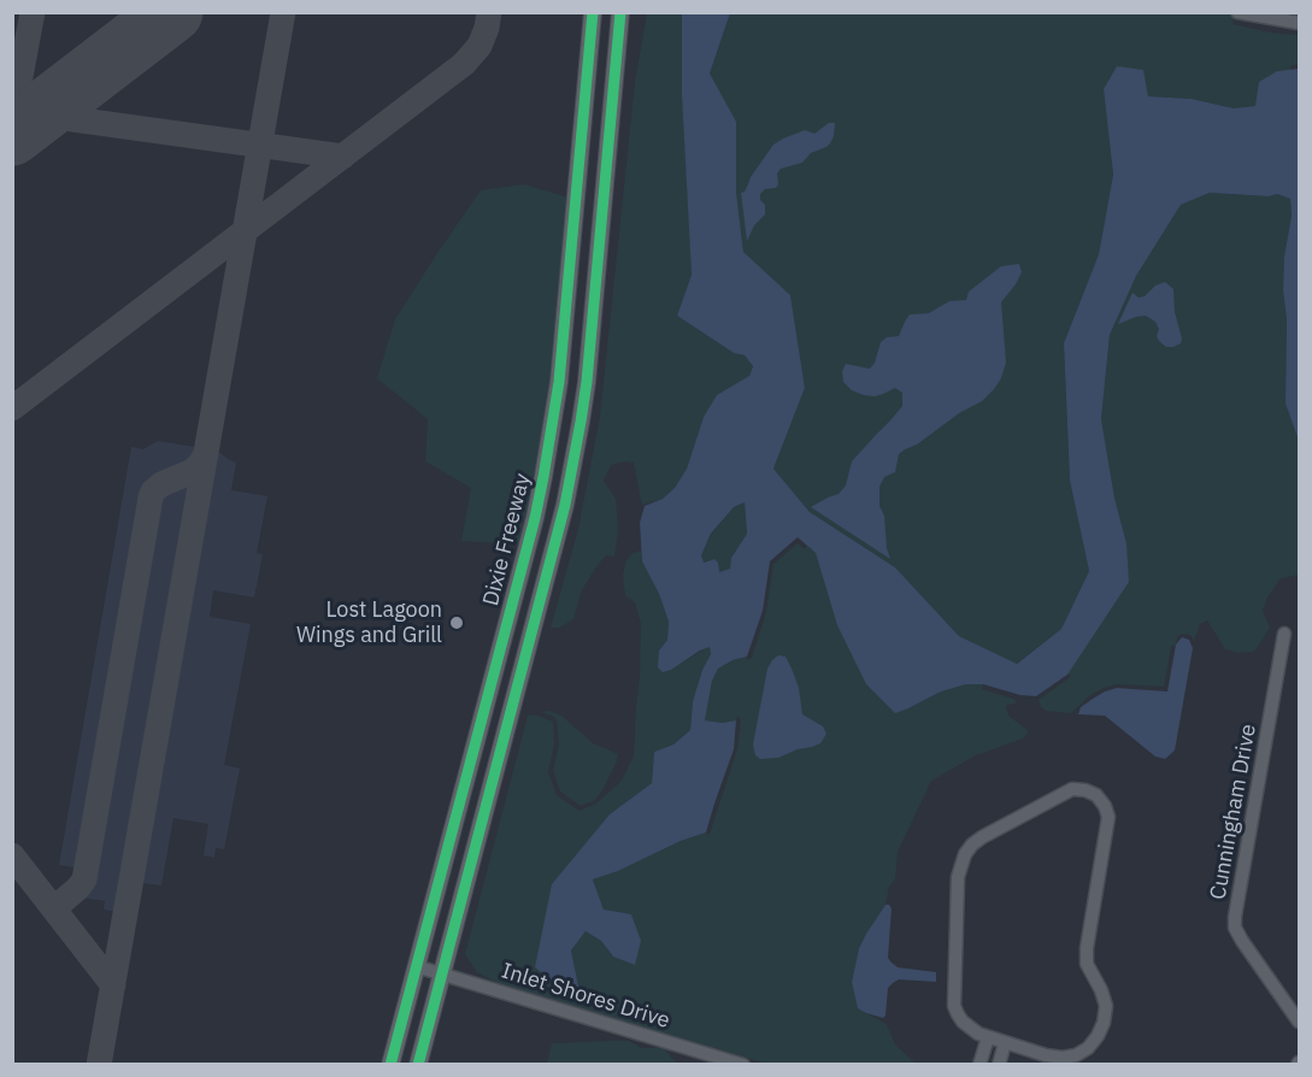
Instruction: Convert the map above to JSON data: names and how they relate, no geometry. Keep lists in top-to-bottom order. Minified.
{"streets":{"main road":["Dixie Freeway"],"street":["Cunningham Drive","Inlet Shores Drive"]},"crossings":[["Dixie Freeway","Inlet Shores Drive"]],"places":["Lost Lagoon Wings and Grill"]}
